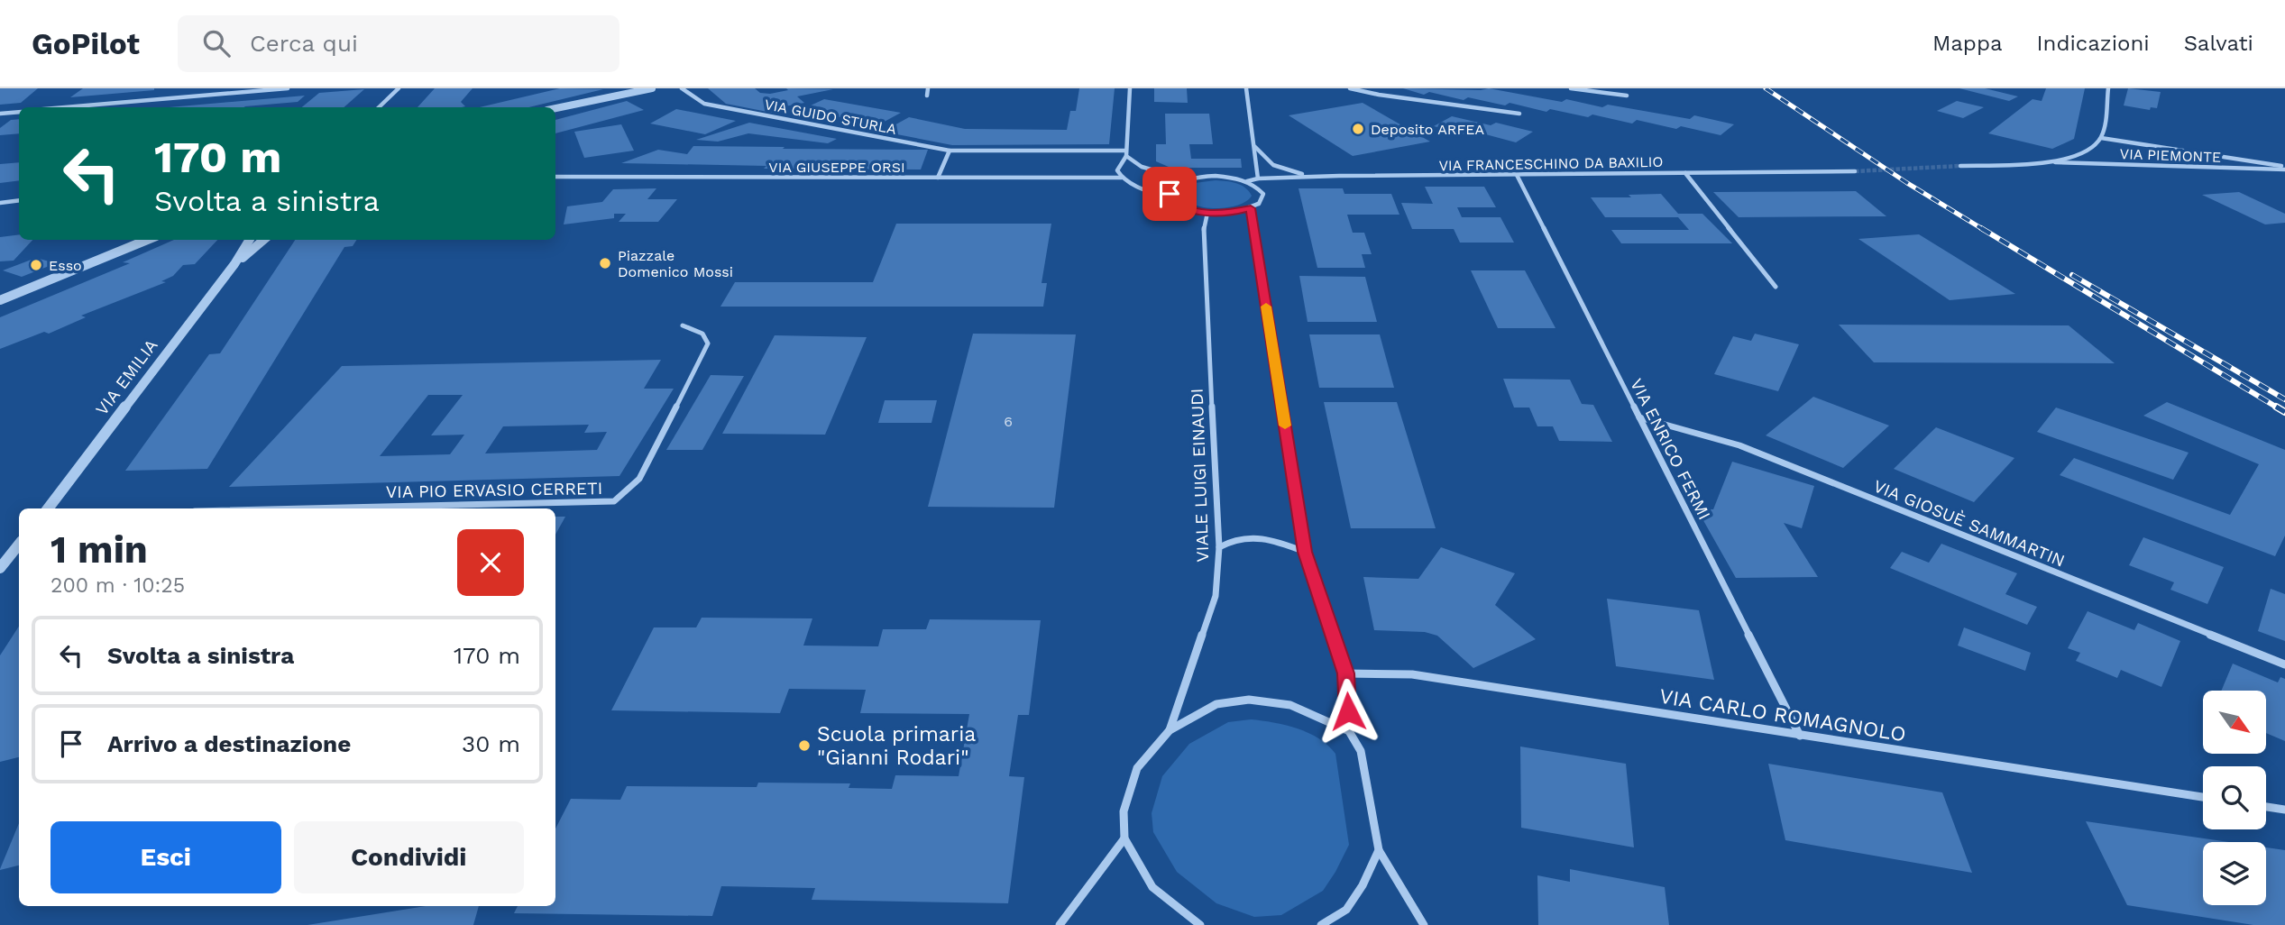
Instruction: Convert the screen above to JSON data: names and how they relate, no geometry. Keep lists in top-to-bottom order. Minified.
{"streets":{"street":["VIA GUIDO STURLA","VIA PIEMONTE","VIA FRANCESCHINO DA BAXILIO","VIA GIUSEPPE ORSI","VIA EMILIA","VIA ENRICO FERMI","VIALE LUIGI EINAUDI","VIA PIO ERVASIO CERRETI","VIA GIOSUÈ SAMMARTIN","VIA CARLO ROMAGNOLO"]},"crossings":[["VIA FRANCESCHINO DA BAXILIO","VIA ENRICO FERMI"],["VIA ENRICO FERMI","VIA GIOSUÈ SAMMARTIN"],["VIA ENRICO FERMI","VIA CARLO ROMAGNOLO"]],"places":["Deposito ARFEA","Piazzale Domenico Mossi","Esso","Scuola primaria \"Gianni Rodari\""],"house_numbers":["6"],"north":"bottom right","page":{"header":"GoPilot","search":"Cerca qui","nav":["Mappa","Indicazioni","Salvati"],"turn":["170 m","Svolta a sinistra"],"heading":["1 min","200 m · 10:25"],"list":[{"name":"Svolta a sinistra","value":"170 m"},{"name":"Arrivo a destinazione","value":"30 m"}],"buttons":["Esci","Condividi"]}}
